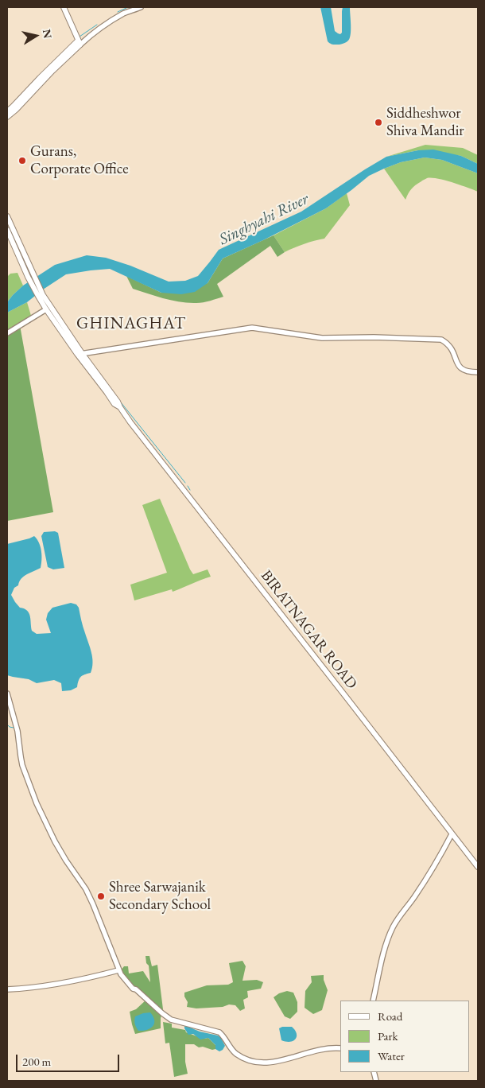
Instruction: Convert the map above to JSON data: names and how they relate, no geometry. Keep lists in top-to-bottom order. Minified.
{"streets":{"main road":["BIRATNAGAR ROAD"]},"districts":["GHINAGHAT"],"water":["Singhyahi River"],"places":["Siddheshwor Shiva Mandir","Gurans, Corporate Office","Shree Sarwajanik Secondary School"],"legend":["Road","Park","Water"],"scale_bar":"200 m","north":"right"}
